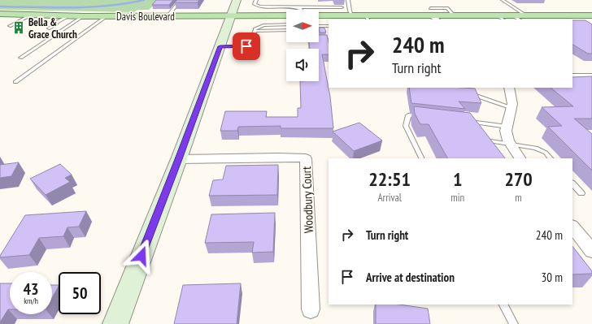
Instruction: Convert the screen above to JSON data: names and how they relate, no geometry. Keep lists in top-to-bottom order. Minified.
{"streets":{"main road":["Davis Boulevard"],"street":["Woodbury Court"]},"places":{"building":["Bella & Grace Church"]},"north":"right","page":{"turn":["240 m","Turn right"],"eta":["22:51","Arrival","1","min","270","m"],"list":[{"name":"Turn right","value":"240 m"},{"name":"Arrive at destination","value":"30 m"}],"speed":"43 km/h","limit":"50"}}
